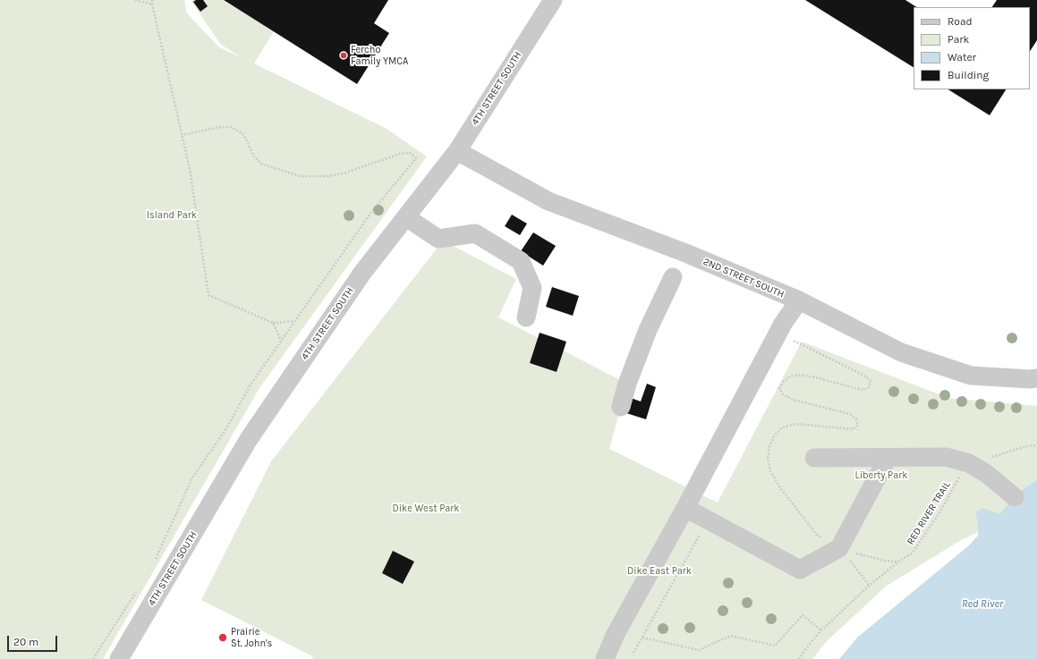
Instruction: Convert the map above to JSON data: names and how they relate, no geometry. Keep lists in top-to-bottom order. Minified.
{"streets":{"street":["4TH STREET SOUTH","2ND STREET SOUTH"],"path":["RED RIVER TRAIL"]},"crossings":[["4TH STREET SOUTH","2ND STREET SOUTH"]],"water":["Red River"],"parks":["Island Park","Liberty Park","Dike West Park","Dike East Park"],"places":["Fercho Family YMCA","Prairie St. John's"],"legend":["Road","Park","Water","Building"],"scale_bar":"20 m"}
